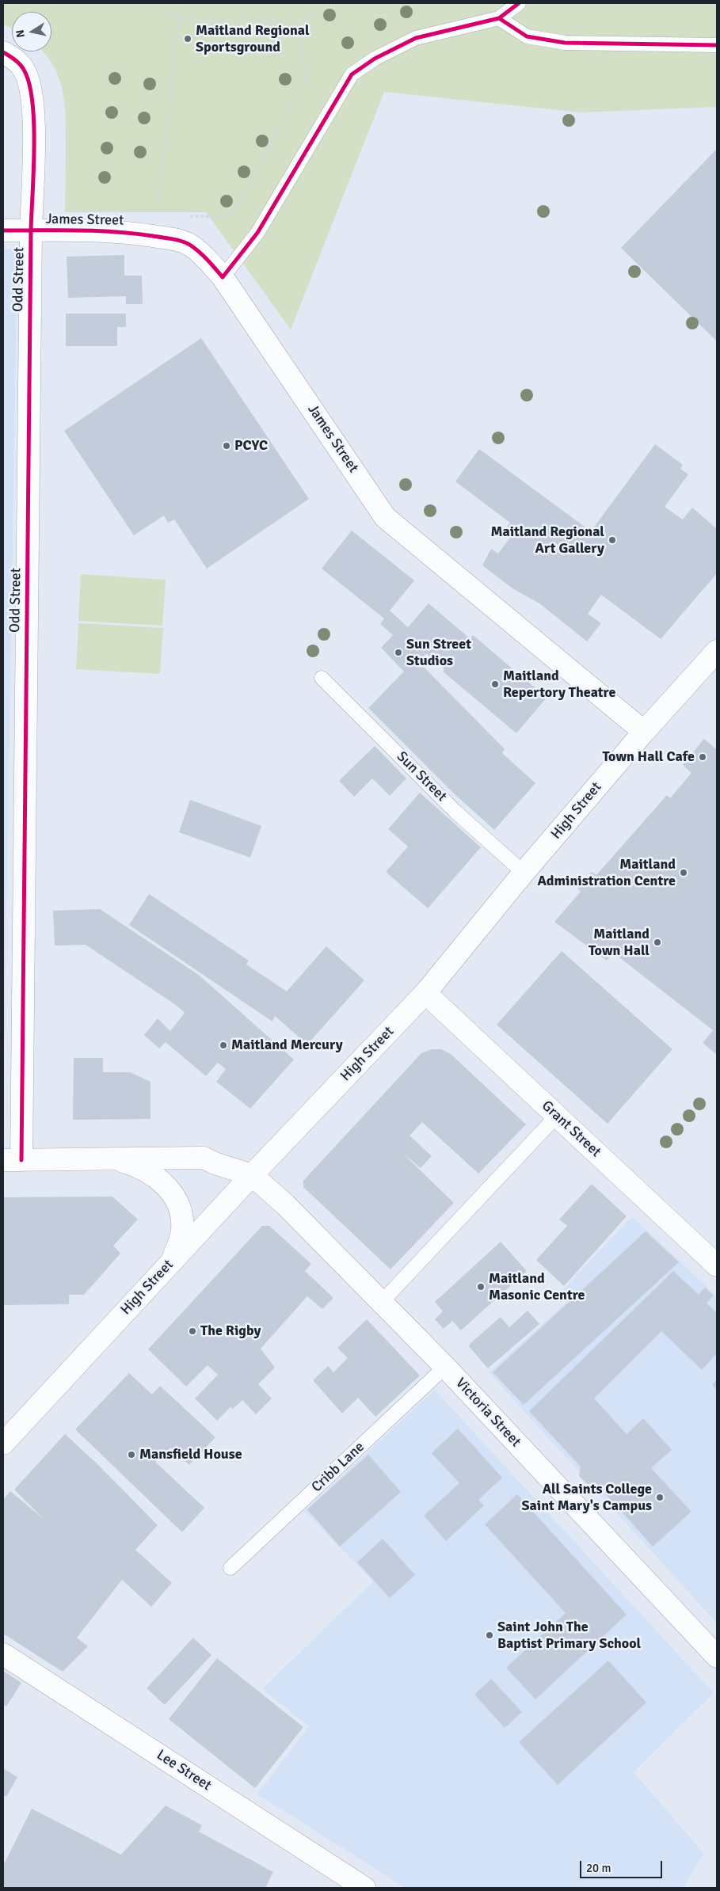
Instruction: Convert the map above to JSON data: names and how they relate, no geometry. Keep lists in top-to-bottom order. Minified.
{"streets":{"street":["James Street","Odd Street","High Street","Grant Street","Victoria Street","Lee Street"],"lane":["Sun Street","Cribb Lane"]},"crossings":[["James Street","Odd Street"],["James Street","High Street"],["Sun Street","High Street"],["High Street","Grant Street"],["High Street","Victoria Street"],["Victoria Street","Cribb Lane"]],"places":["Maitland Regional Sportsground","PCYC","Maitland Regional Art Gallery","Sun Street Studios","Maitland Repertory Theatre","Town Hall Cafe","Maitland Administration Centre","Maitland Town Hall","Maitland Mercury","Maitland Masonic Centre","The Rigby","Mansfield House","All Saints College Saint Mary's Campus","Saint John The Baptist Primary School"],"scale_bar":"20 m","north":"left"}
